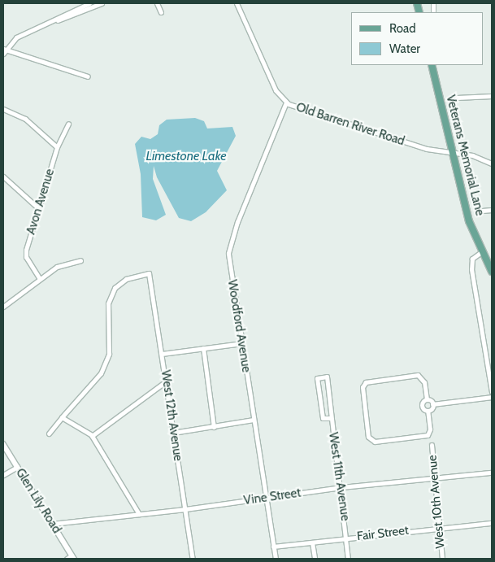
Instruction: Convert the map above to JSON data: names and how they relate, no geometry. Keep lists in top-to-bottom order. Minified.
{"streets":{"main road":["Veterans Memorial Lane"],"street":["Old Barren River Road","Avon Avenue","Woodford Avenue","West 12th Avenue","West 11th Avenue","Vine Street","Glen Lily Road","West 10th Avenue","Fair Street"]},"crossings":[["Old Barren River Road","Veterans Memorial Lane"],["Old Barren River Road","Woodford Avenue"],["Woodford Avenue","Vine Street"],["Woodford Avenue","Fair Street"],["West 12th Avenue","Vine Street"],["West 11th Avenue","Vine Street"],["West 11th Avenue","Fair Street"],["Vine Street","Glen Lily Road"],["Vine Street","West 10th Avenue"],["West 10th Avenue","Fair Street"]],"water":["Limestone Lake"],"legend":["Road","Water"]}
